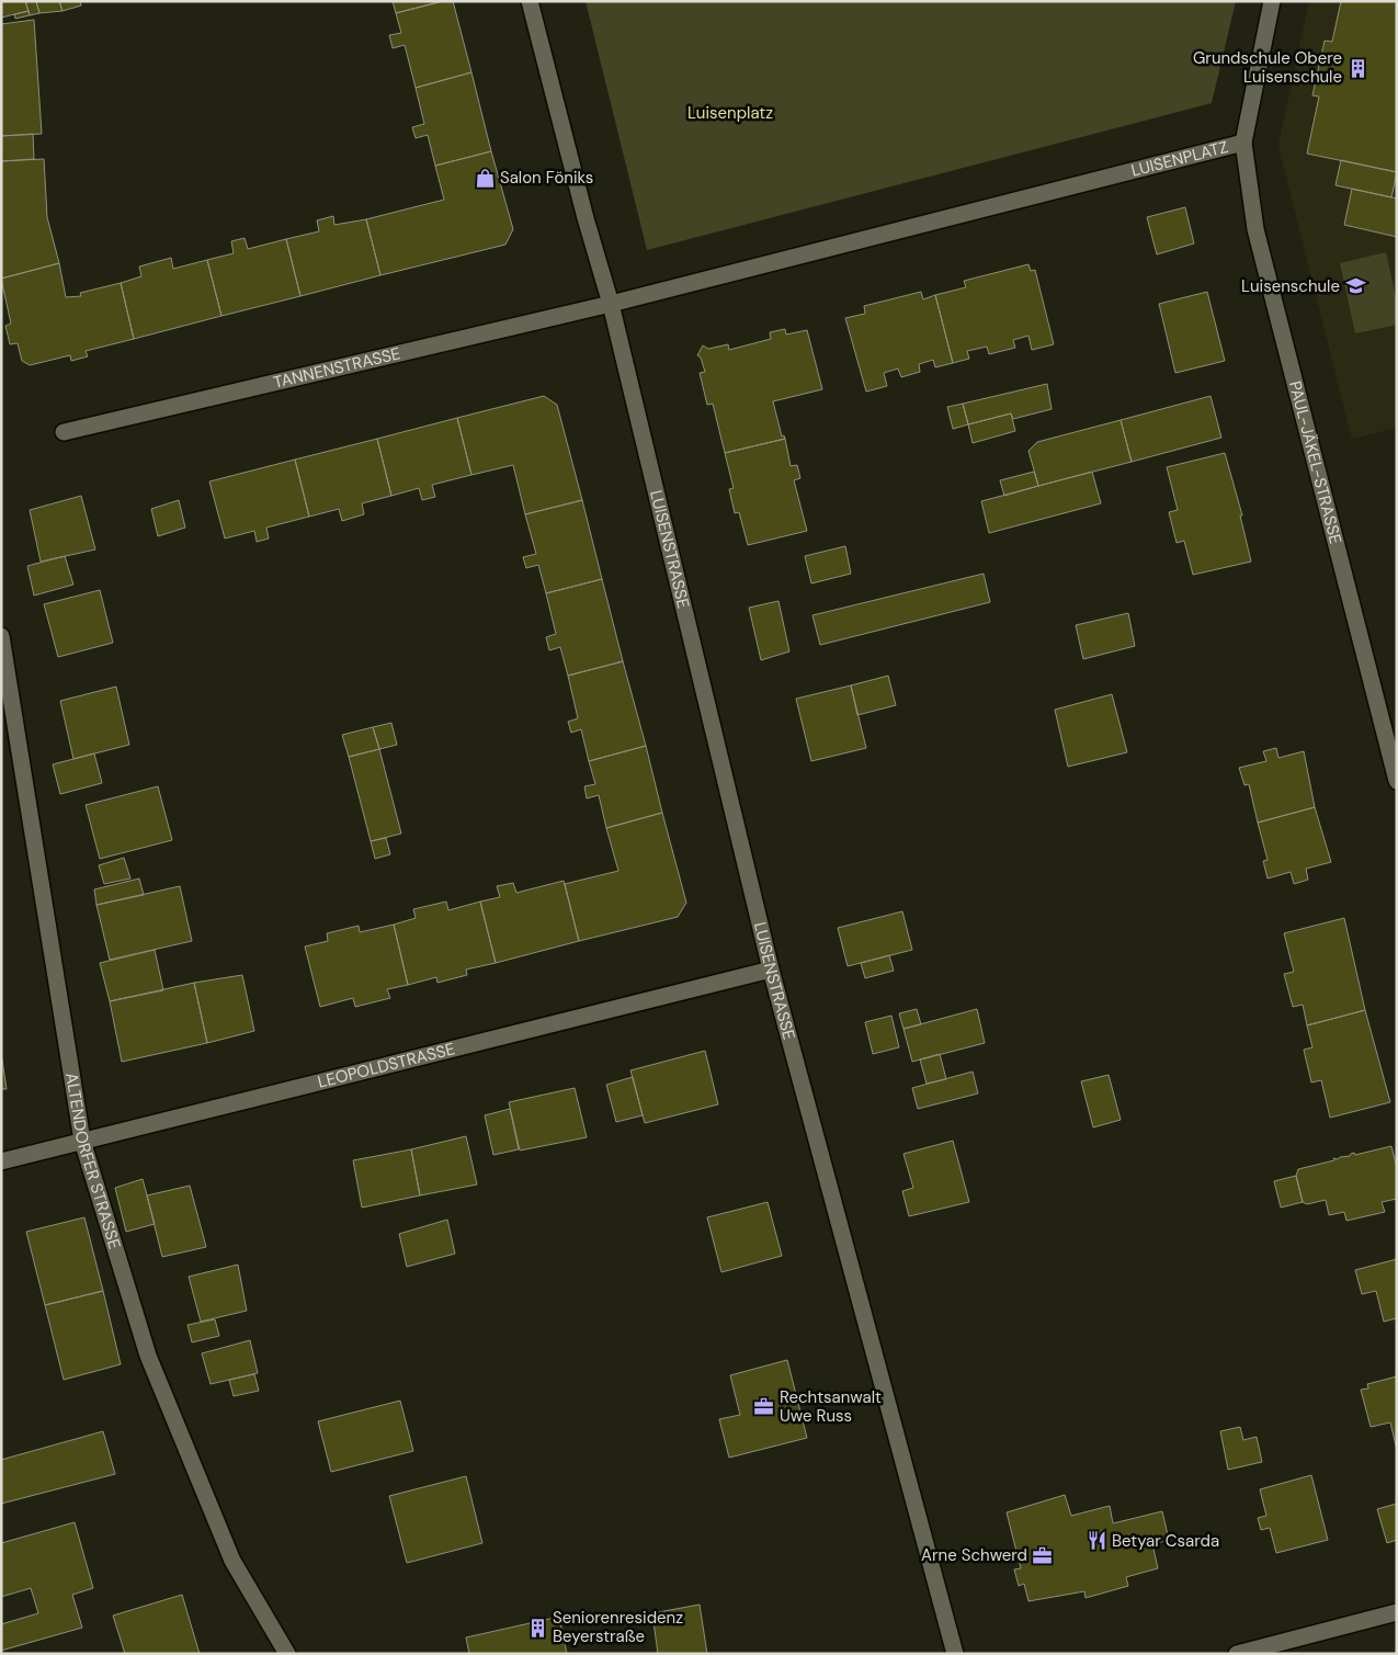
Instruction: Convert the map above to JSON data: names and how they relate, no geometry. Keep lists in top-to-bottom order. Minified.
{"streets":{"street":["LUISENPLATZ","TANNENSTRASSE","PAUL-JÄKEL-STRASSE","LUISENSTRASSE","LEOPOLDSTRASSE","ALTENDORFER STRASSE"]},"crossings":[["LUISENPLATZ","TANNENSTRASSE"],["LUISENPLATZ","PAUL-JÄKEL-STRASSE"],["LUISENPLATZ","LUISENSTRASSE"],["TANNENSTRASSE","LUISENSTRASSE"],["LUISENSTRASSE","LEOPOLDSTRASSE"],["LEOPOLDSTRASSE","ALTENDORFER STRASSE"]],"parks":["Luisenplatz"],"places":{"building":["Grundschule Obere Luisenschule","Seniorenresidenz Beyerstraße"],"shop":["Salon Föniks"],"school or university":["Luisenschule"],"office":["Rechtsanwalt Uwe Russ","Arne Schwerd"],"restaurant":["Betyar Csarda"]}}
